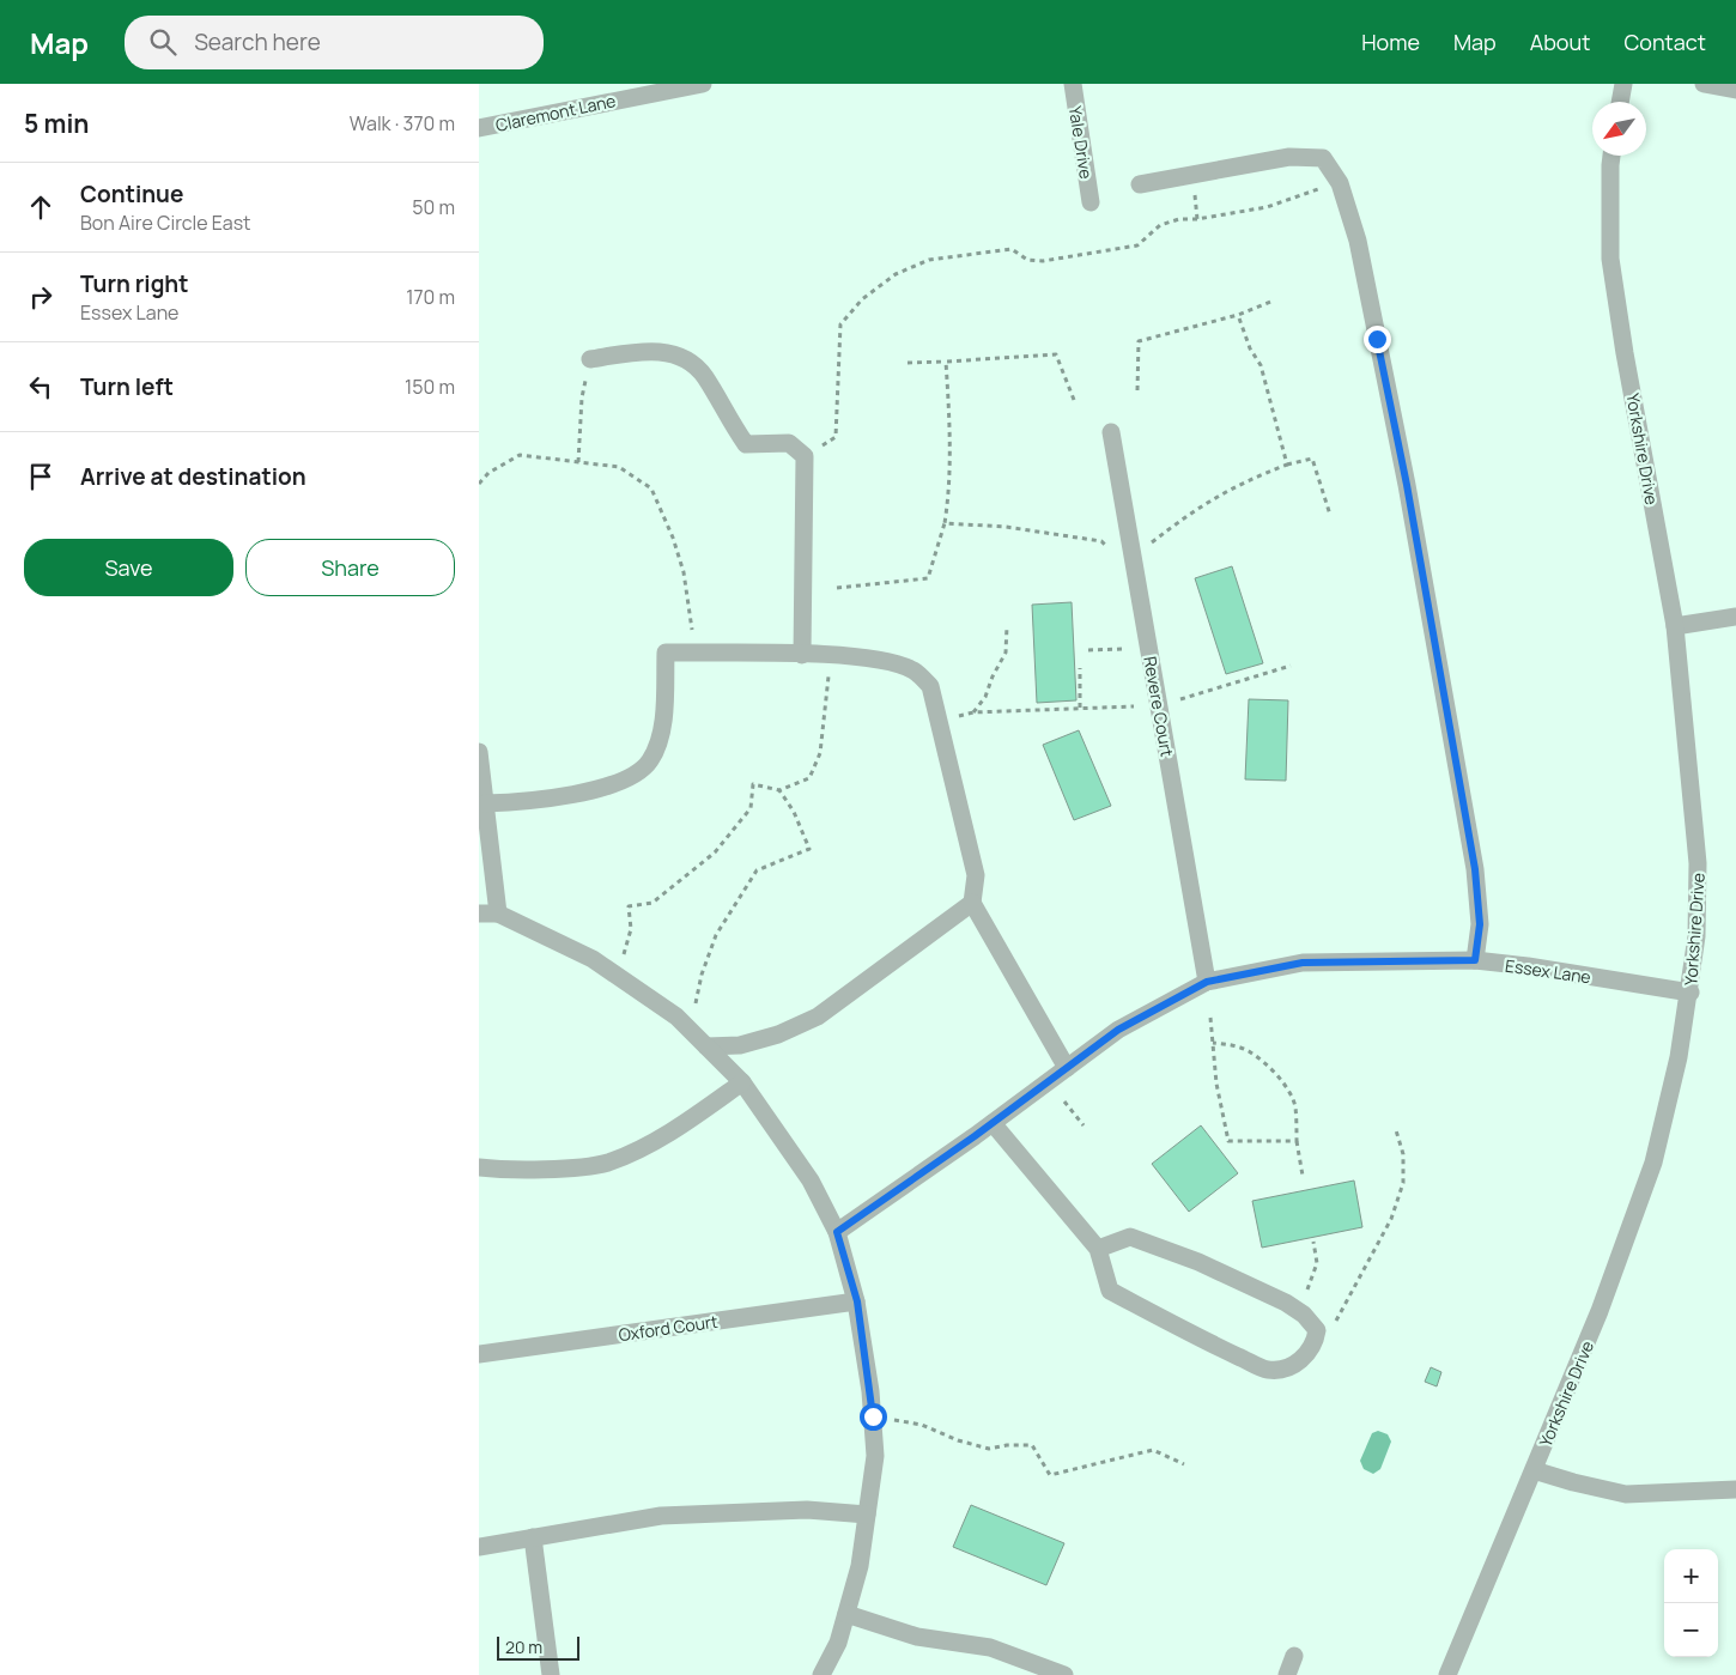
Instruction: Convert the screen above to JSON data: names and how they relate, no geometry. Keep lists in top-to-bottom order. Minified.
{"streets":{"street":["Claremont Lane","Yale Drive","Yorkshire Drive","Revere Court","Essex Lane","Oxford Court"]},"crossings":[["Yorkshire Drive","Essex Lane"],["Revere Court","Essex Lane"]],"scale_bar":"20 m","north":"bottom left","page":{"header":"Map","search":"Search here","nav":["Home","Map","About","Contact"],"heading":["5 min","Walk · 370 m"],"list":[["Continue","Bon Aire Circle East","50 m"],["Turn right","Essex Lane","170 m"],["Turn left","150 m"],"Arrive at destination"],"buttons":["Save","Share"],"map_buttons":["+","−"],"scale":"20 m"}}
